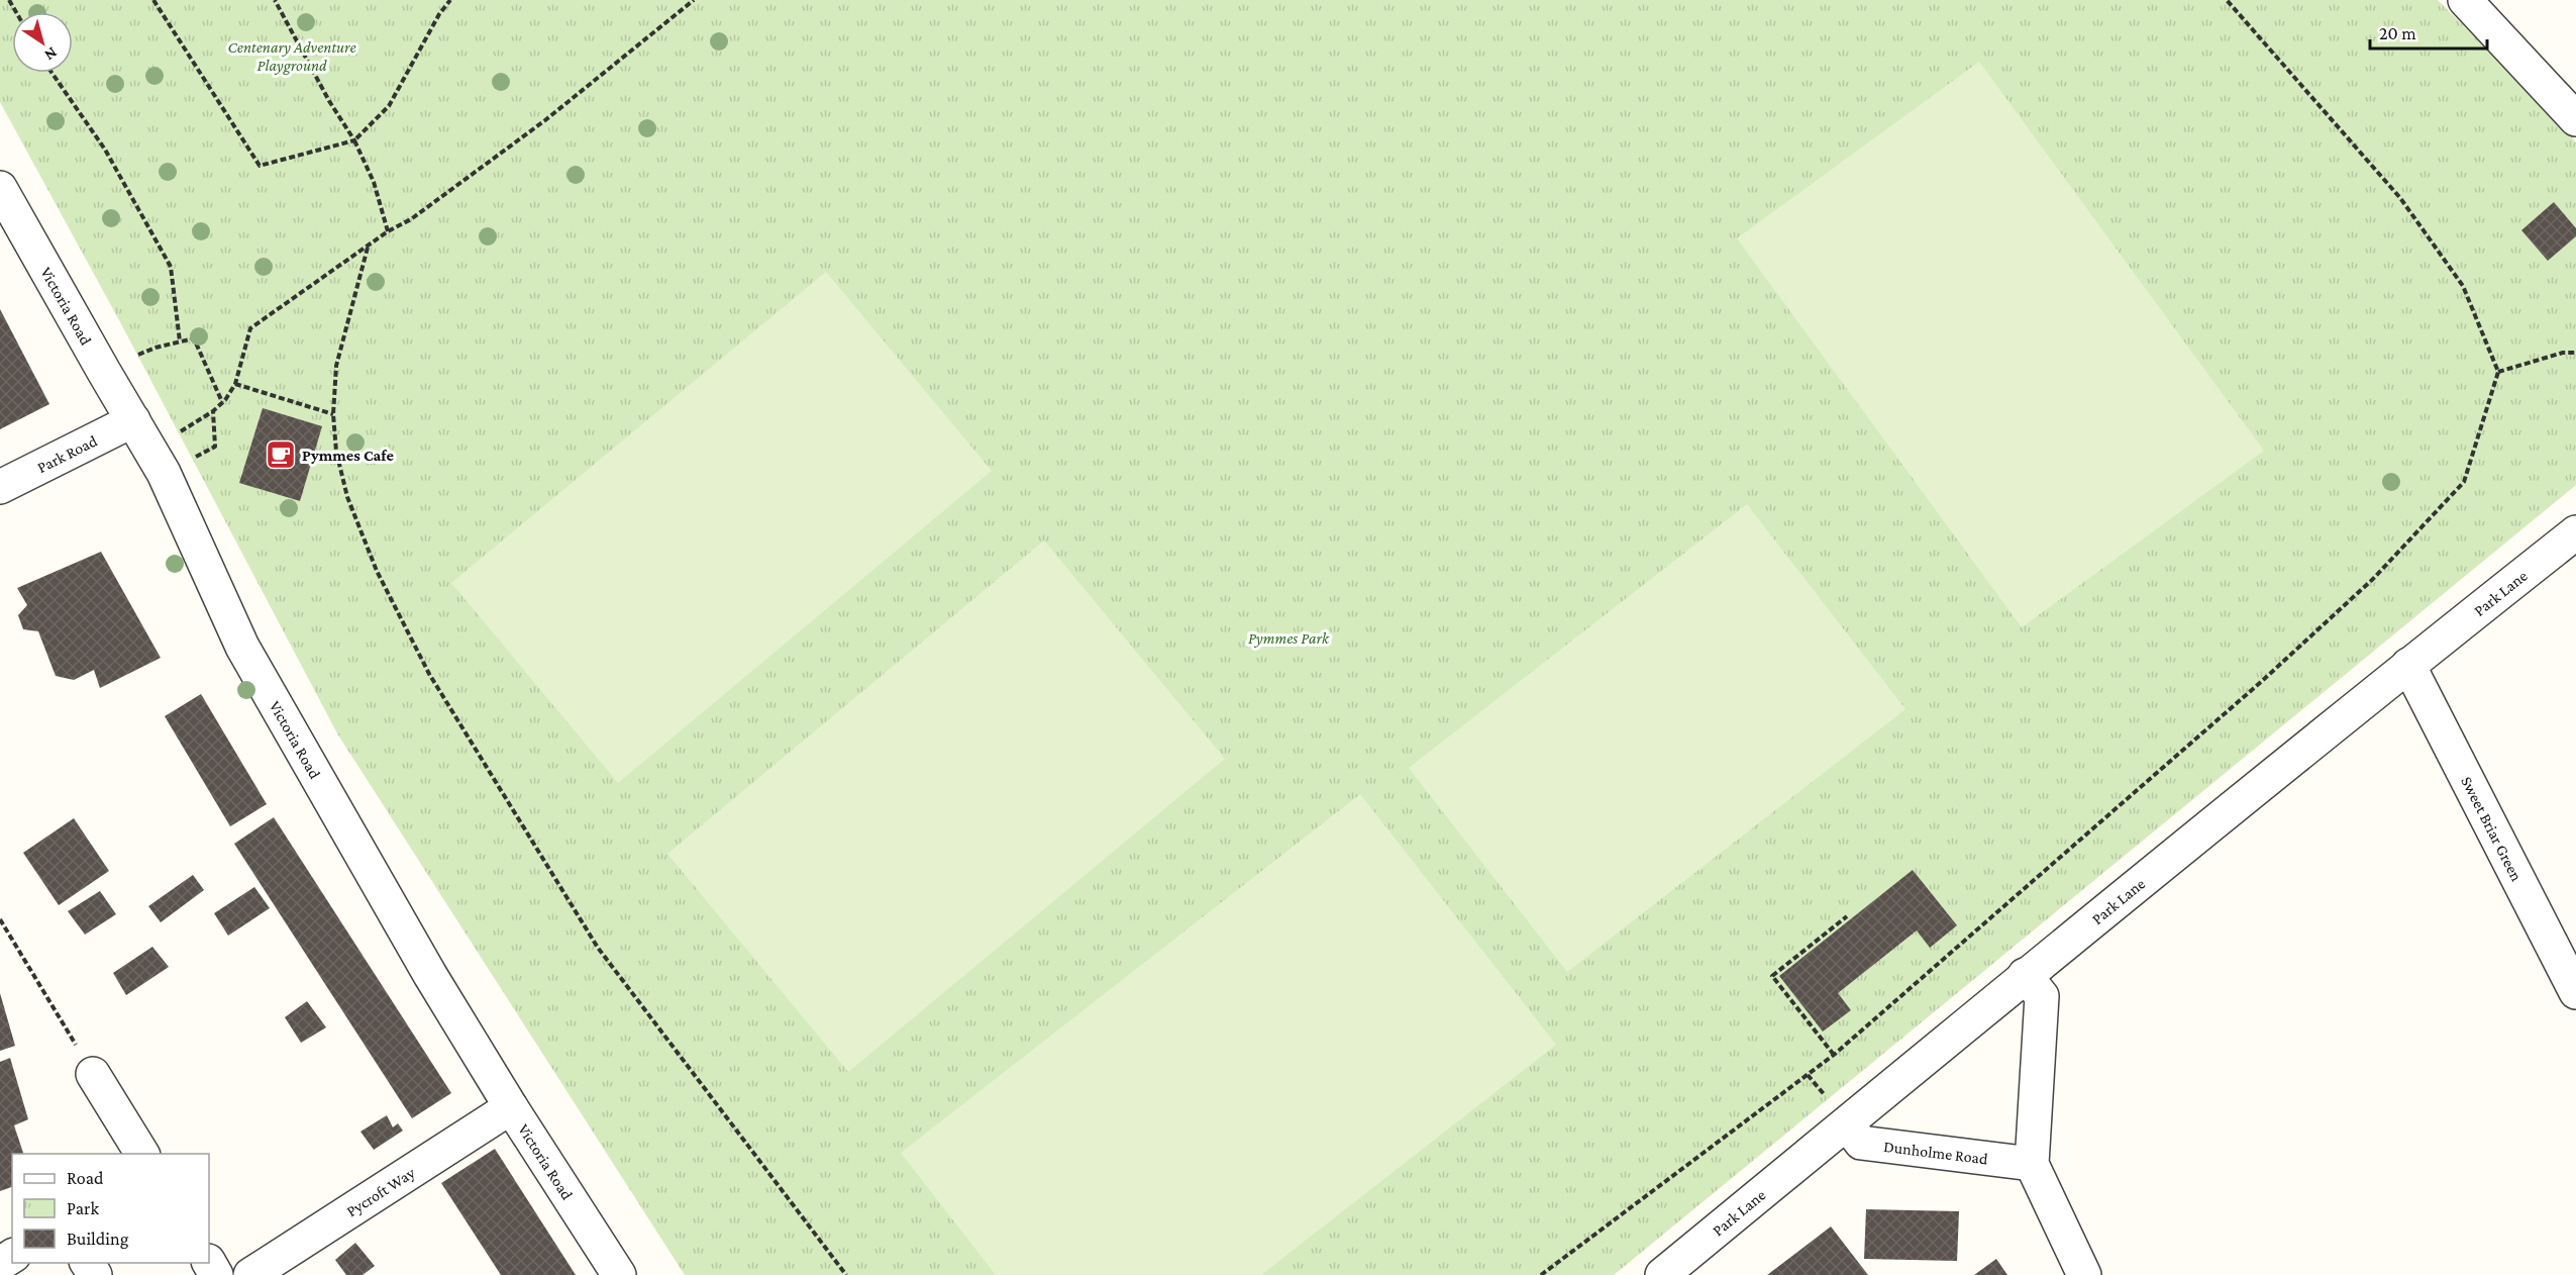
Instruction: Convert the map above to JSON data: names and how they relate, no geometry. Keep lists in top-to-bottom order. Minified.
{"streets":{"street":["Victoria Road","Park Road","Park Lane","Sweet Briar Green","Dunholme Road","Pycroft Way"]},"crossings":[["Victoria Road","Park Road"],["Victoria Road","Pycroft Way"],["Park Lane","Sweet Briar Green"],["Park Lane","Dunholme Road"]],"parks":["Centenary Adventure Playground","Pymmes Park"],"places":{"cafe":["Pymmes Cafe"]},"legend":["Road","Park","Building"],"scale_bar":"20 m","north":"bottom right"}
